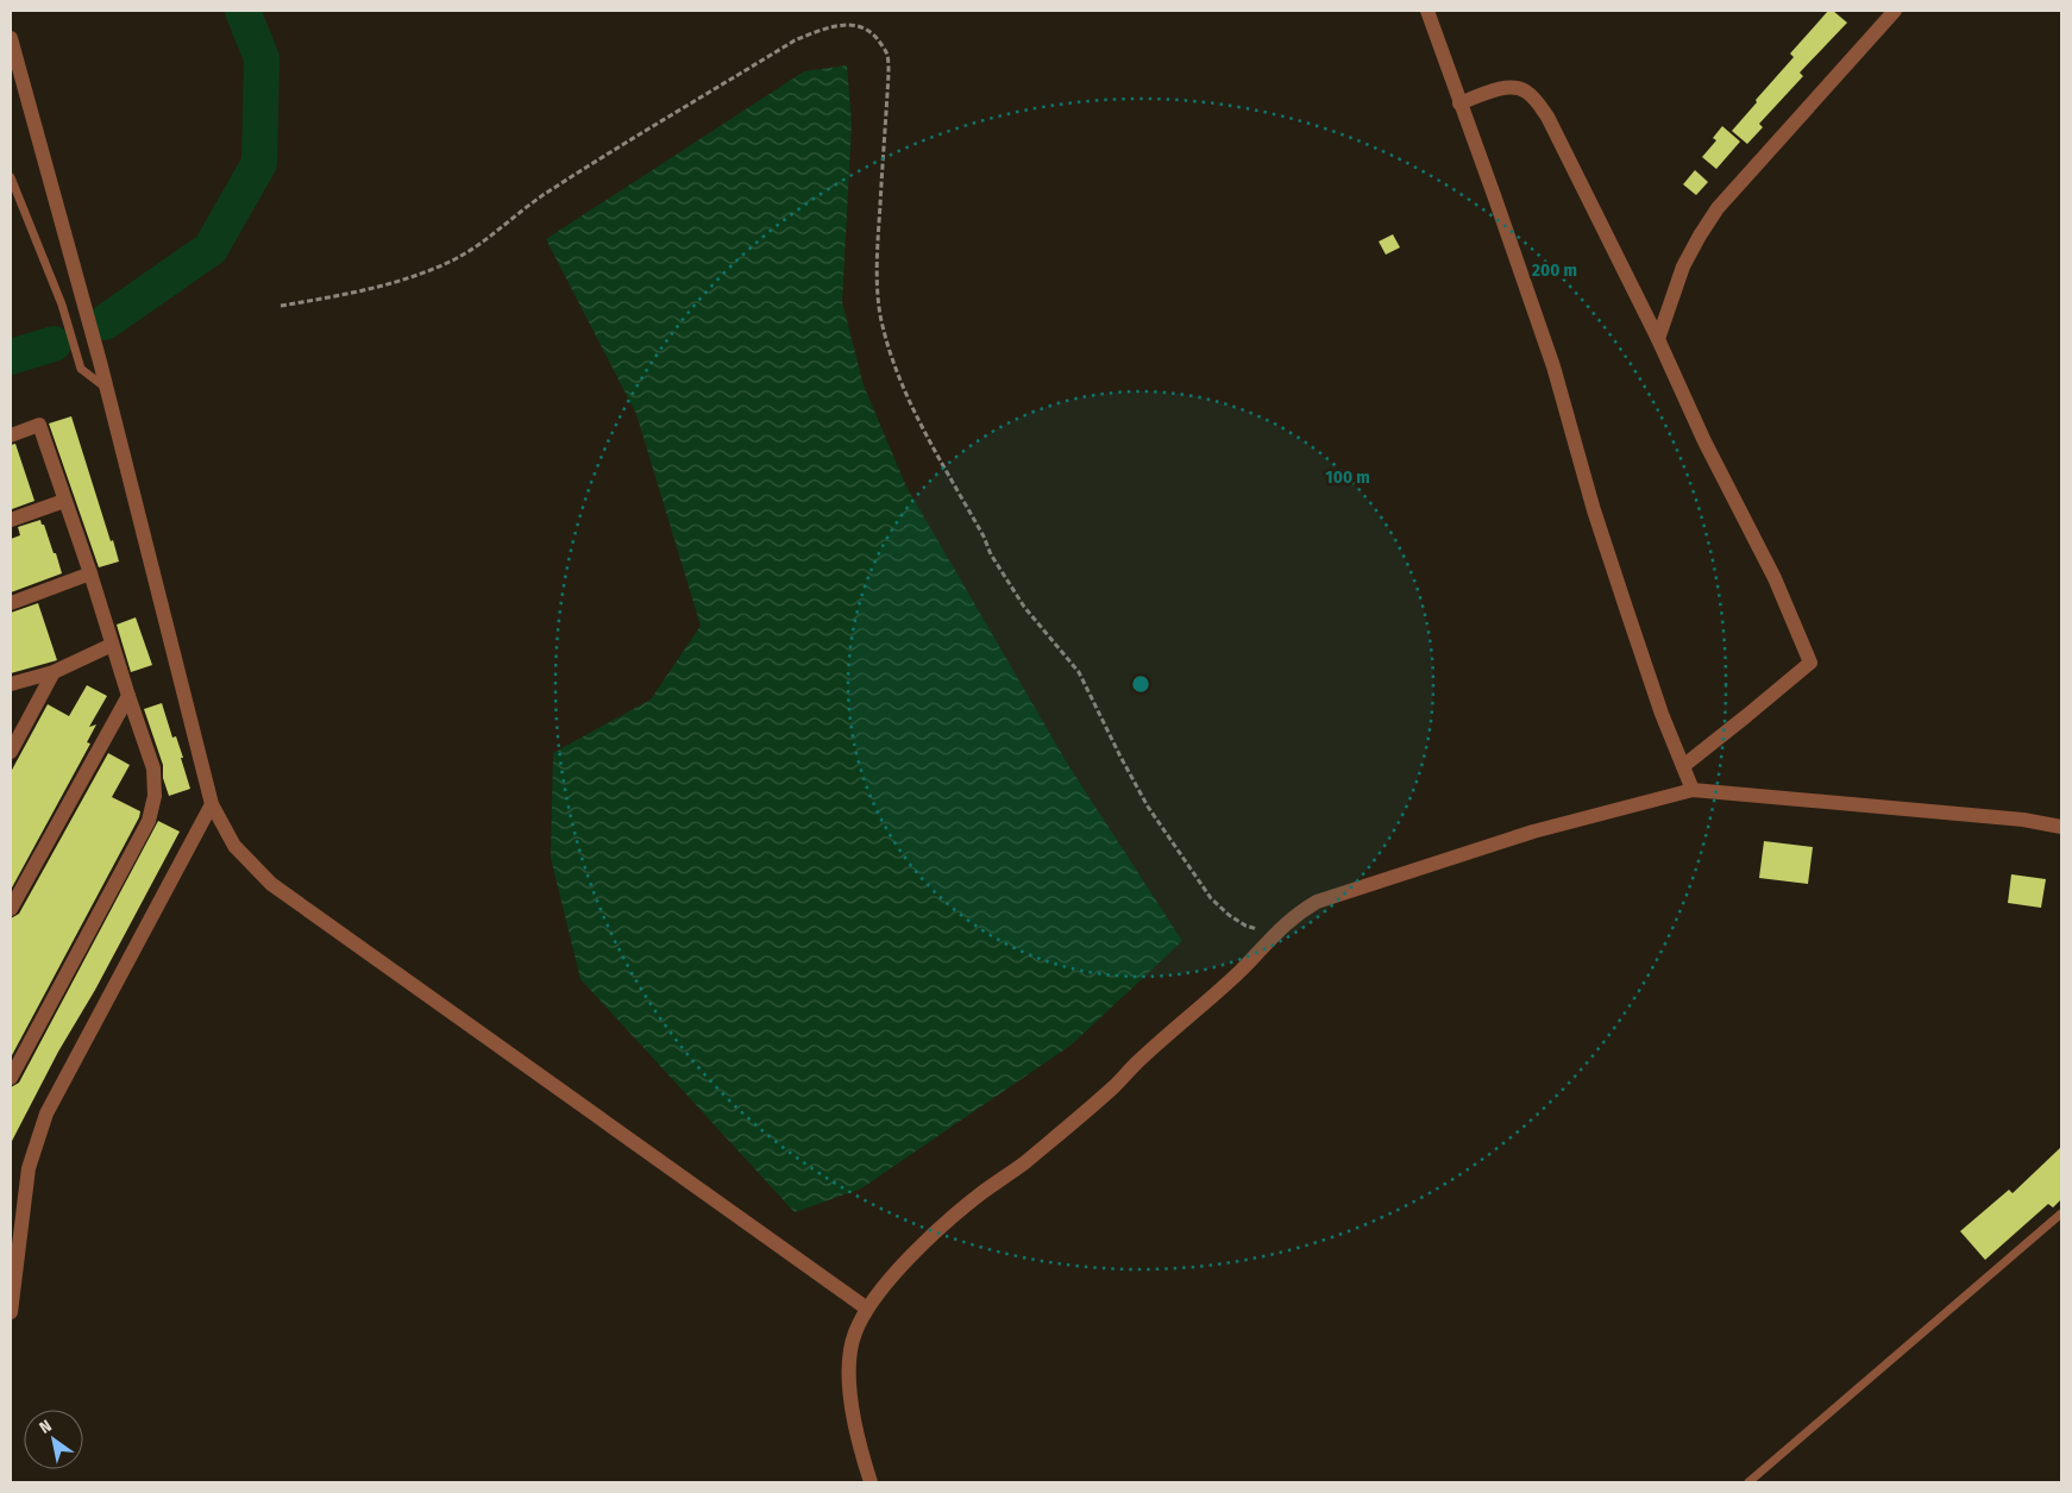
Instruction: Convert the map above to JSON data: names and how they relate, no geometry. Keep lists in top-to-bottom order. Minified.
{"north":"top left","rings":["200 m","100 m"]}
